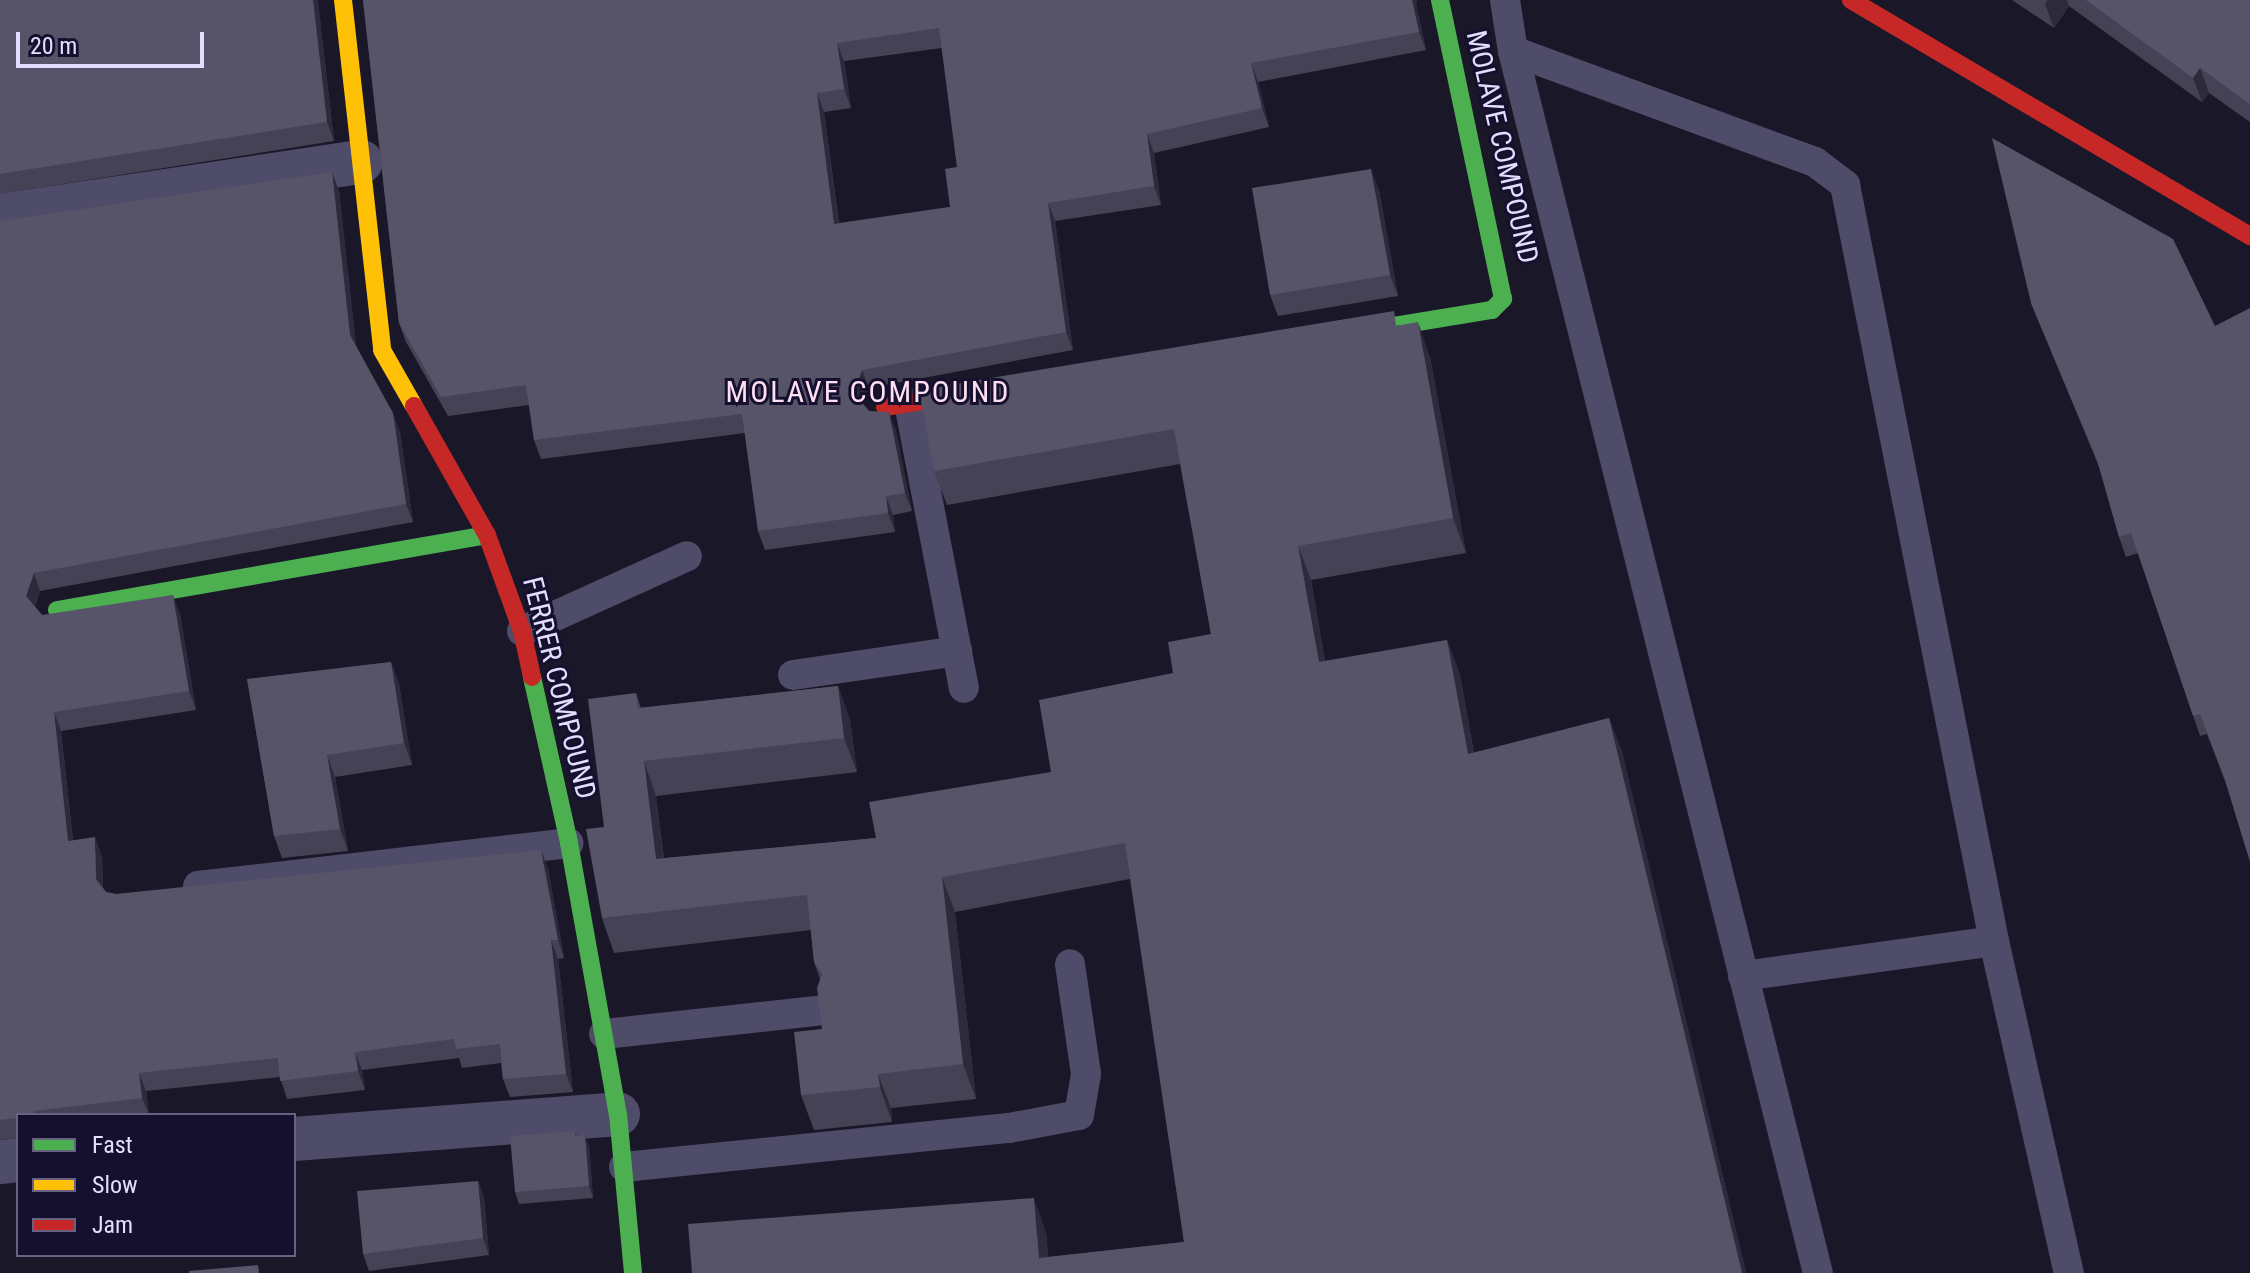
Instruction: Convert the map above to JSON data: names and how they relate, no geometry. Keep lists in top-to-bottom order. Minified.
{"streets":{"street":["MOLAVE COMPOUND","FERRER COMPOUND"]},"districts":["MOLAVE COMPOUND"],"legend":["Fast","Slow","Jam"],"scale_bar":"20 m"}
